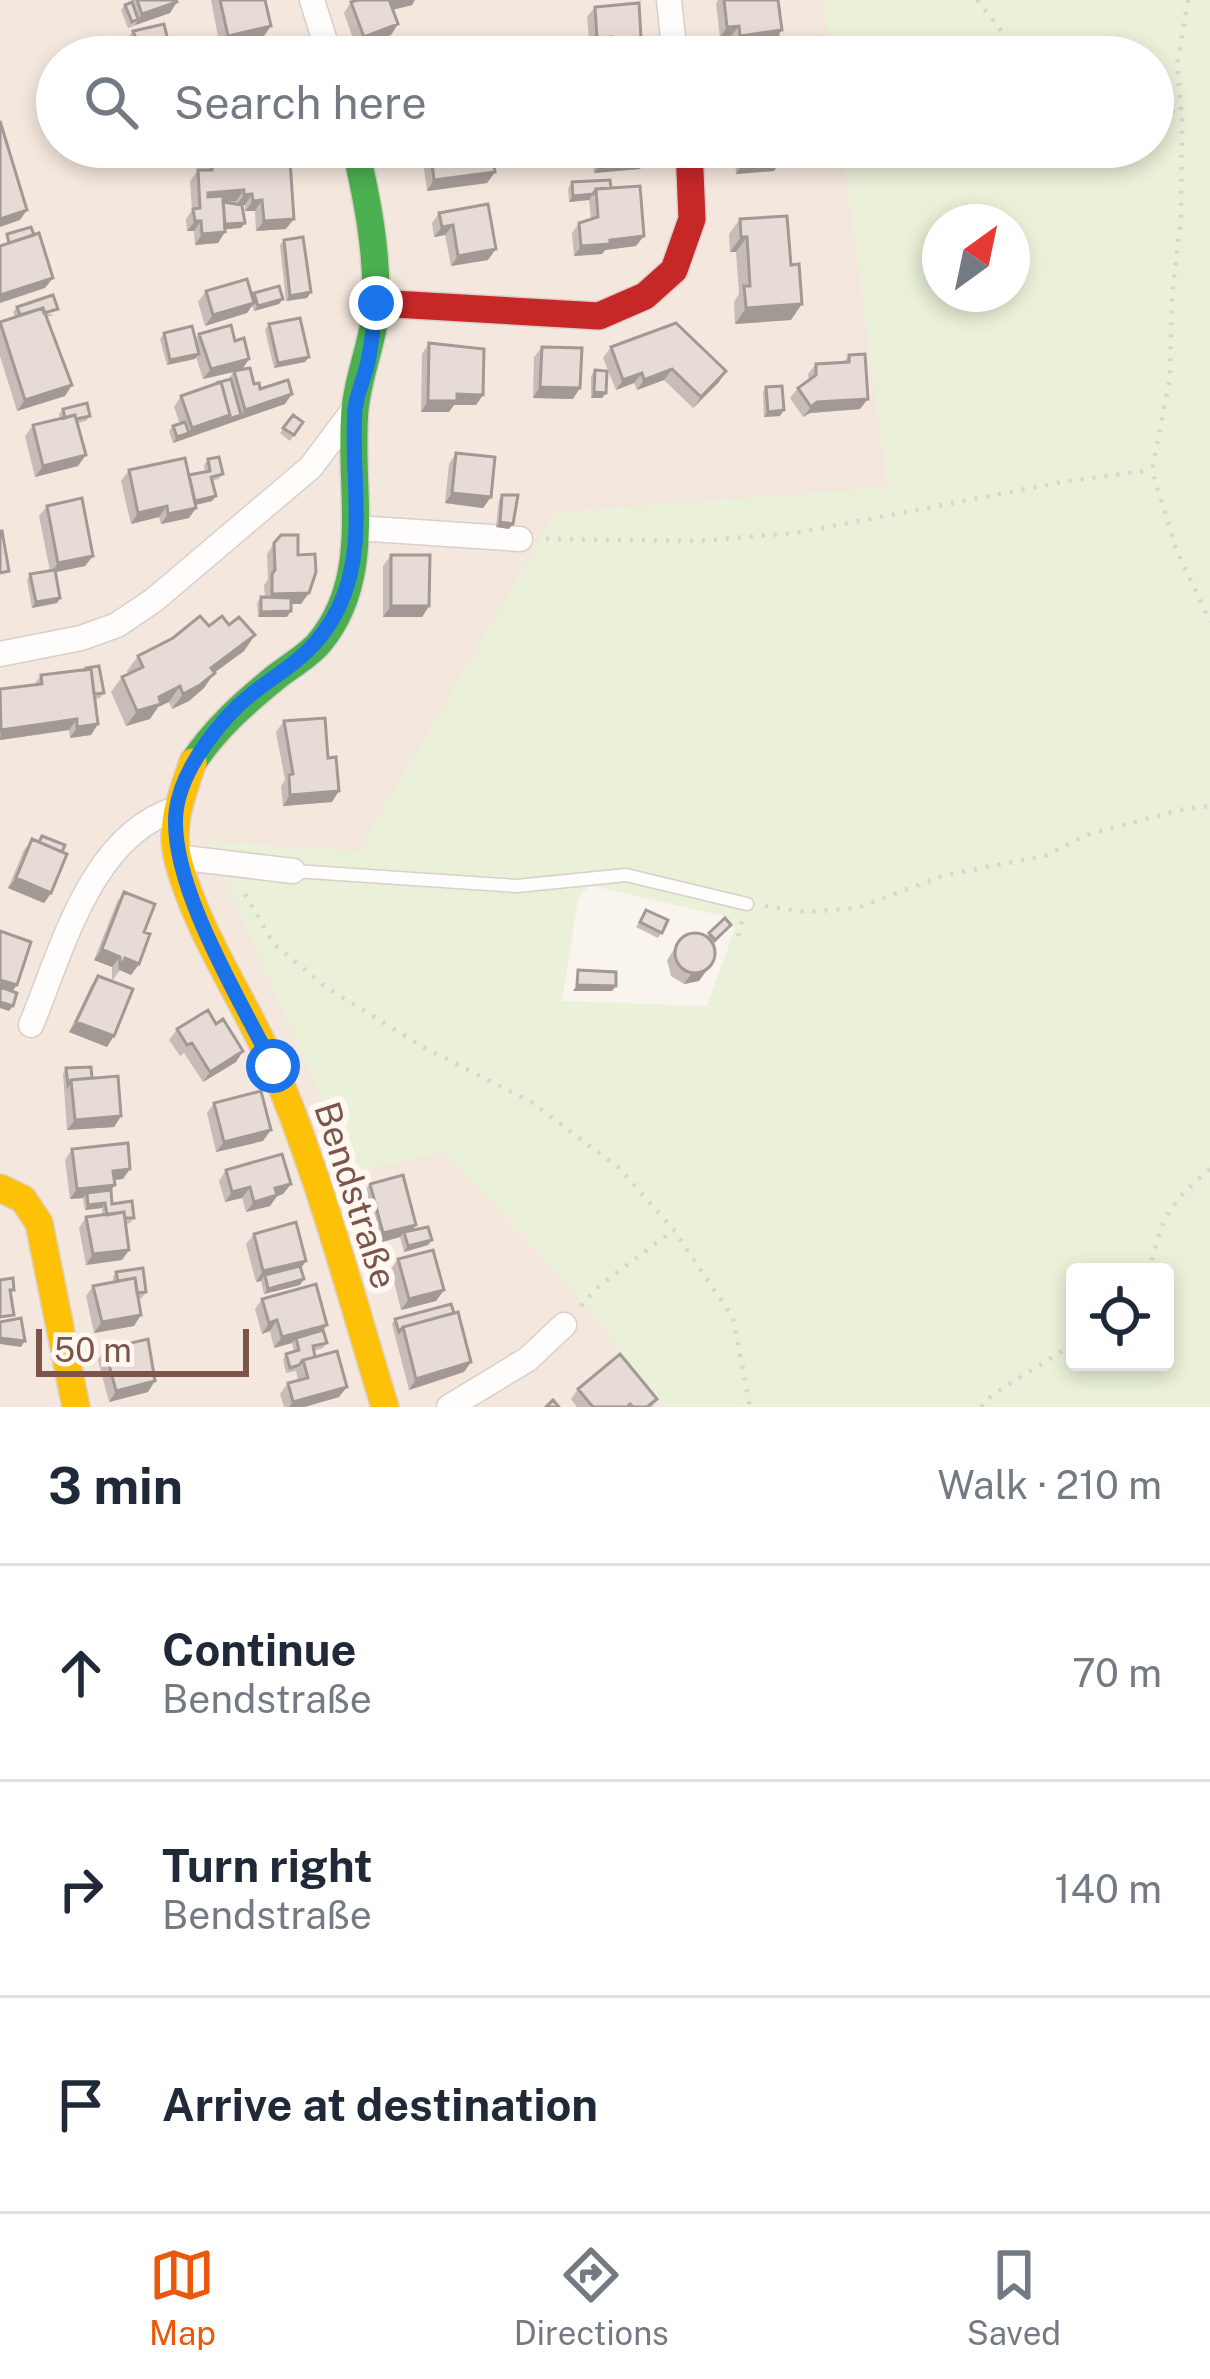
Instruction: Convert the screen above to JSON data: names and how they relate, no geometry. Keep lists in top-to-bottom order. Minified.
{"streets":{"street":["Bendstraße"]},"scale_bar":"50 m","north":"top right","page":{"search":"Search here","scale":"50 m","heading":["3 min","Walk · 210 m"],"list":[["Continue","Bendstraße","70 m"],["Turn right","Bendstraße","140 m"],"Arrive at destination"],"nav":["Map","Directions","Saved"]}}
